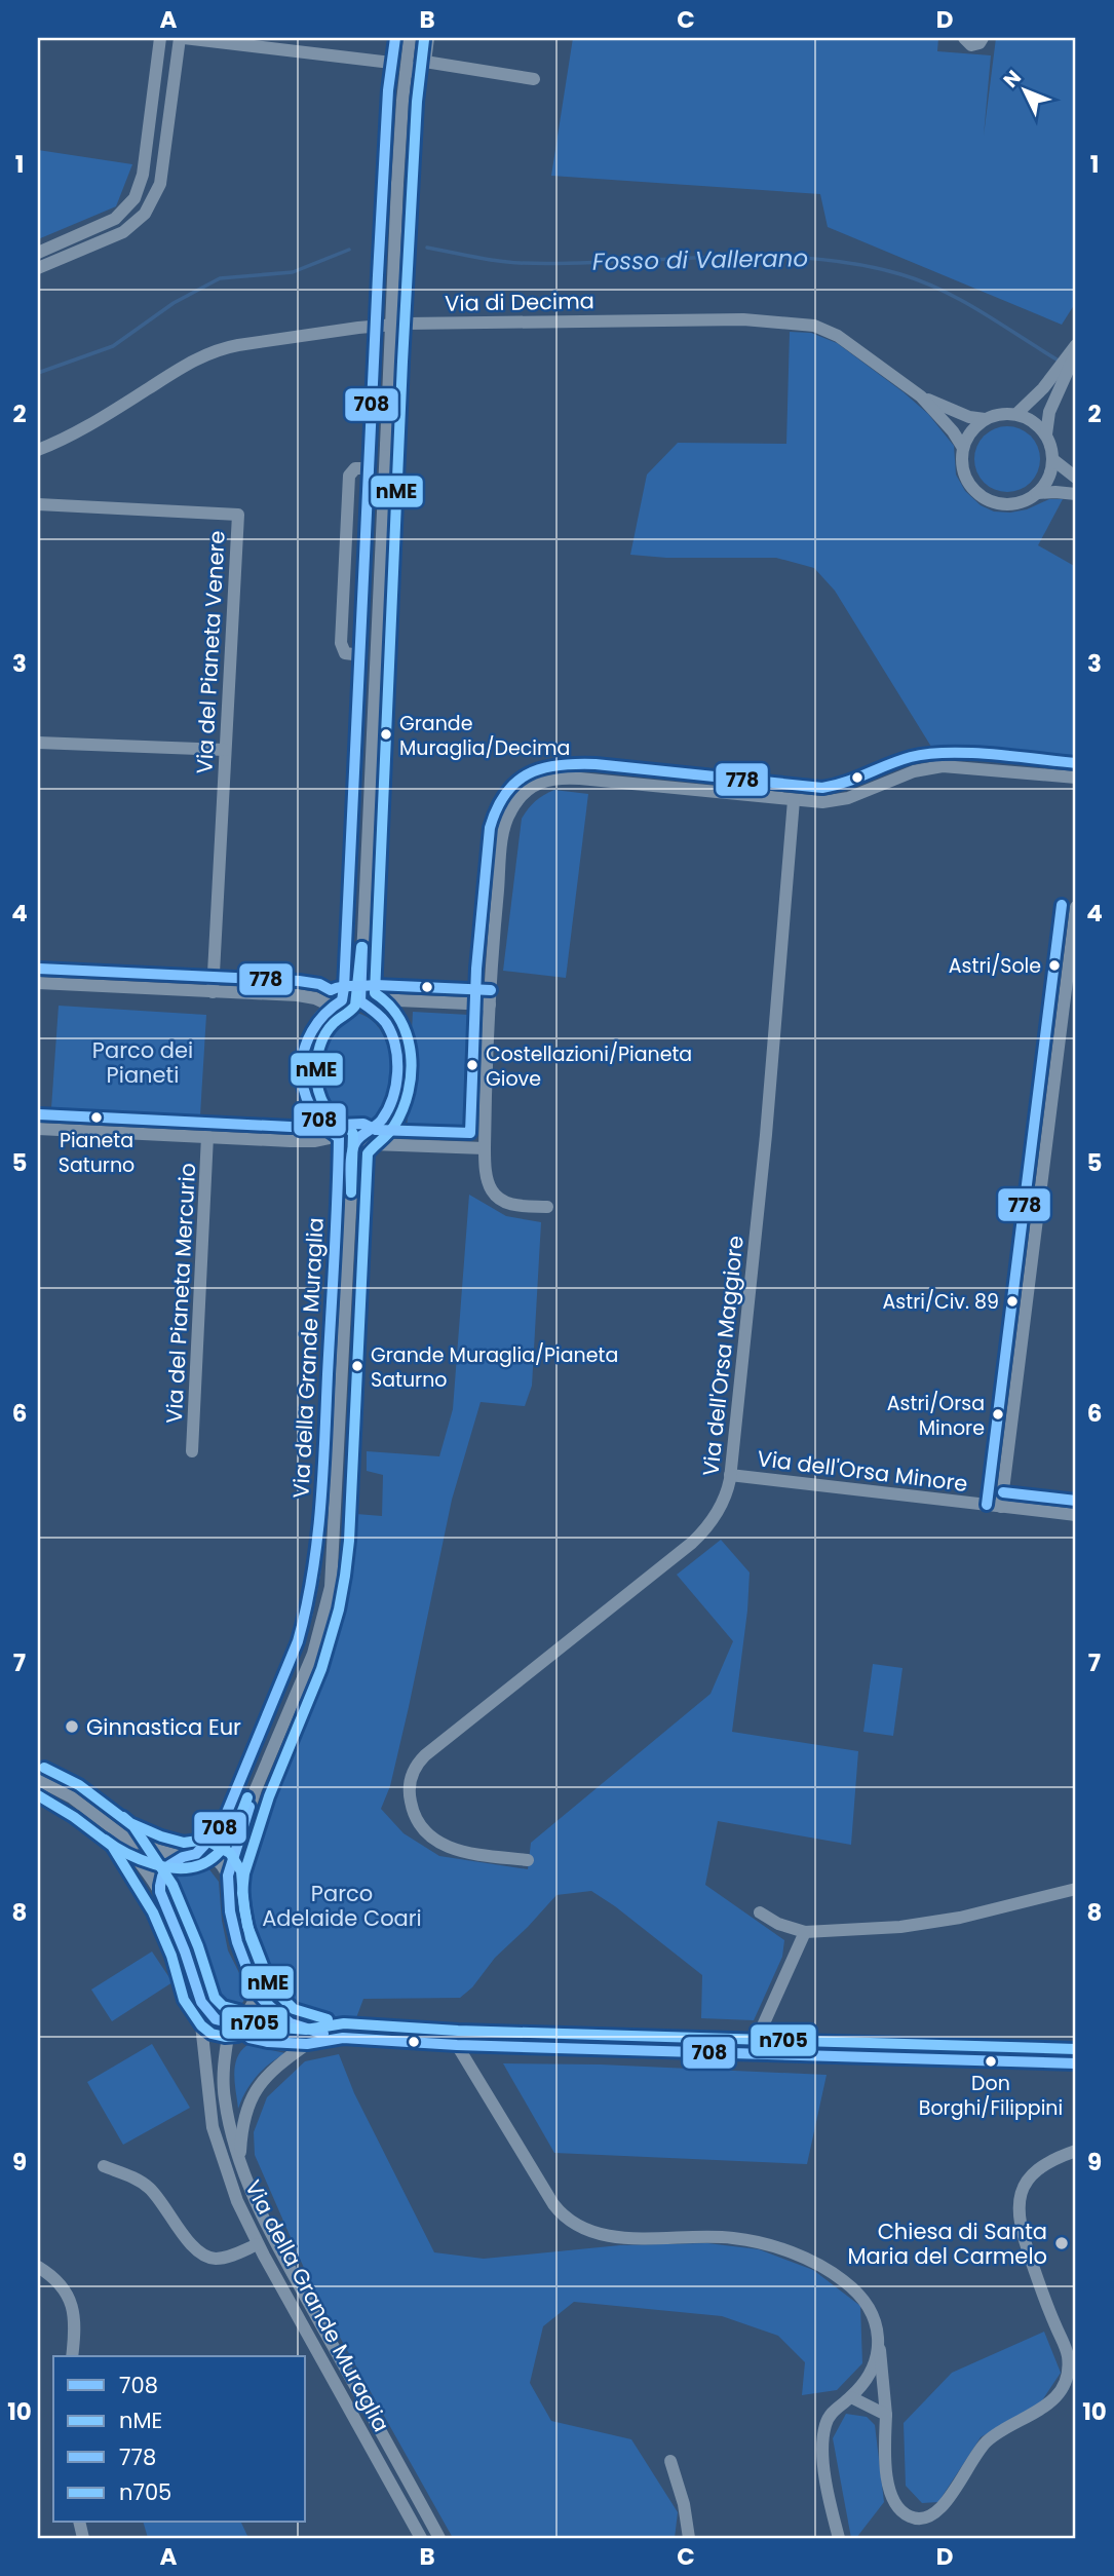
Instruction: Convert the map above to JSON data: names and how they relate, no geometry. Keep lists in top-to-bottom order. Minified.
{"streets":{"street":["Via di Decima","Via del Pianeta Venere","Via del Pianeta Mercurio","Via dell'Orsa Maggiore","Via della Grande Muraglia","Via dell'Orsa Minore"]},"crossings":[["Via dell'Orsa Maggiore","Via dell'Orsa Minore"]],"water":["Fosso di Vallerano"],"parks":["Parco dei Pianeti","Parco Adelaide Coari"],"places":["Grande Muraglia/Decima","Astri/Sole","Costellazioni/Pianeta Giove","Pianeta Saturno","Astri/Civ. 89","Grande Muraglia/Pianeta Saturno","Astri/Orsa Minore","Ginnastica Eur","Don Borghi/Filippini","Chiesa di Santa Maria del Carmelo"],"lines":["transit line 708","transit line nME","transit line 778","transit line n705"],"legend":["708","nME","778","n705"],"north":"top left","grid":{"columns":["A","B","C","D"],"rows":["1","2","3","4","5","6","7","8","9","10"]}}
